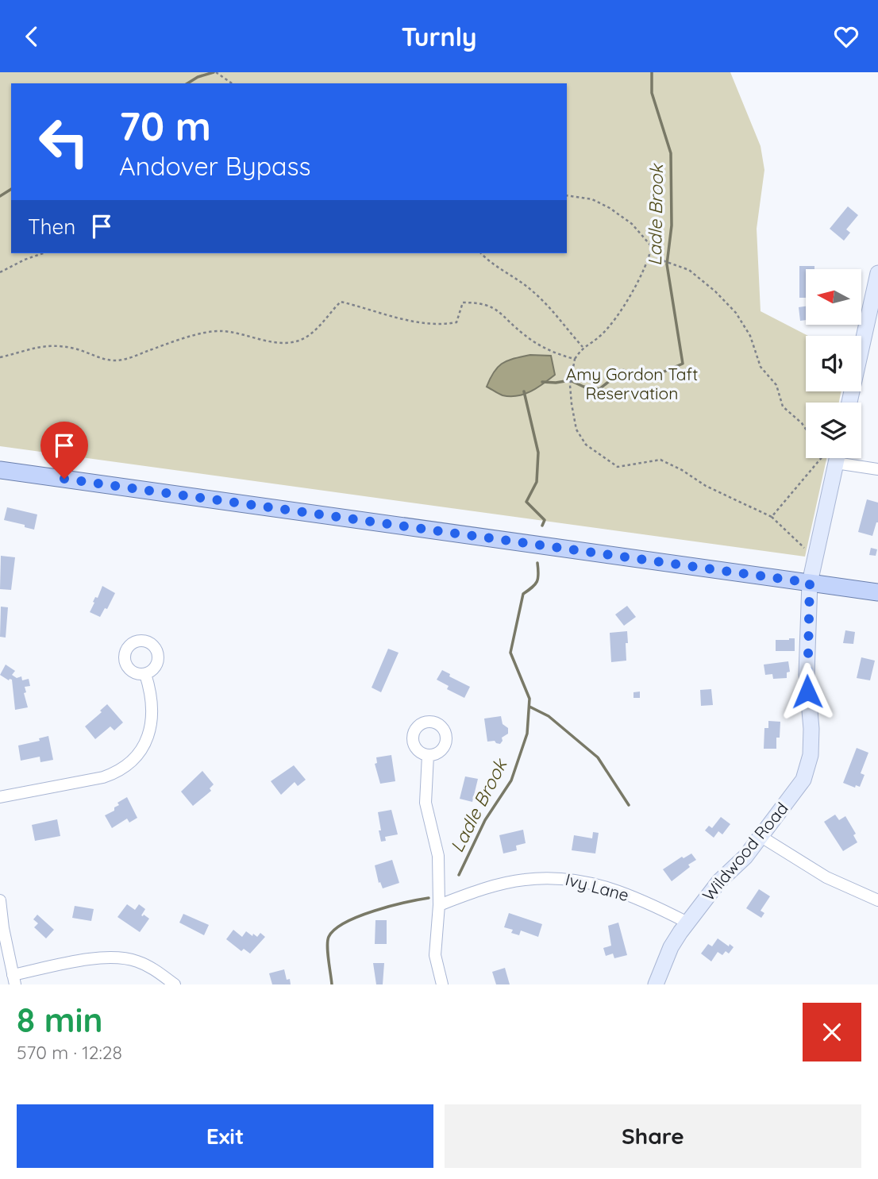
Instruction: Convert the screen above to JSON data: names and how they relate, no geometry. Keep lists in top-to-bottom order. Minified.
{"streets":{"street":["Wildwood Road","Ivy Lane"]},"crossings":[["Wildwood Road","Ivy Lane"]],"water":["Ladle Brook"],"parks":["Amy Gordon Taft Reservation"],"north":"left","page":{"header":"Turnly","turn":["70 m","Andover Bypass"],"then":"Then","heading":["8 min","570 m · 12:28"],"buttons":["Exit","Share"]}}
